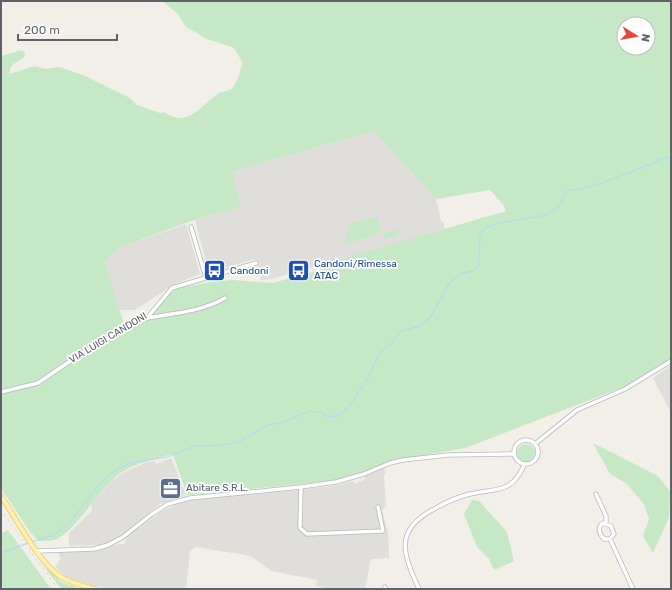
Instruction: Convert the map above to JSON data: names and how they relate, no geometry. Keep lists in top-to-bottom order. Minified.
{"streets":{"street":["VIA LUIGI CANDONI"]},"places":{"bus stop":["Candoni/Rimessa ATAC","Candoni"],"office":["Abitare S.R.L."]},"scale_bar":"200 m","north":"right"}
